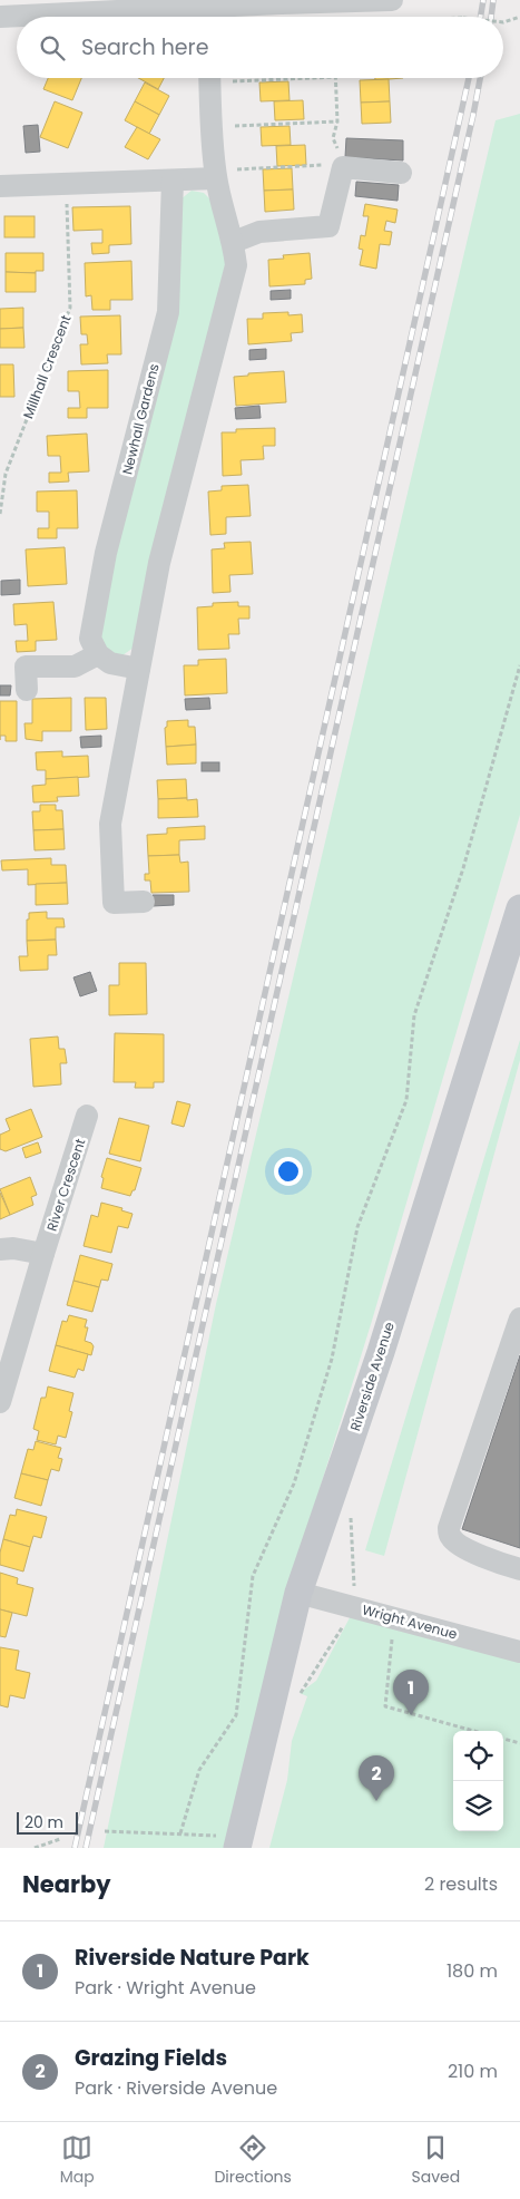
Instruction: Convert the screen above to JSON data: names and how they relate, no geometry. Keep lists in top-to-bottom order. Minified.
{"streets":{"main road":["Riverside Avenue"],"street":["Newhall Gardens","River Crescent","Wright Avenue"],"path":["Millhall Crescent"]},"crossings":[["Riverside Avenue","Wright Avenue"]],"scale_bar":"20 m","page":{"search":"Search here","pins":["1","2"],"scale":"20 m","heading":["Nearby","2 results"],"list":[{"mark":"1","name":"Riverside Nature Park","note":"Park · Wright Avenue","value":"180 m"},{"mark":"2","name":"Grazing Fields","note":"Park · Riverside Avenue","value":"210 m"}],"nav":["Map","Directions","Saved"]}}
